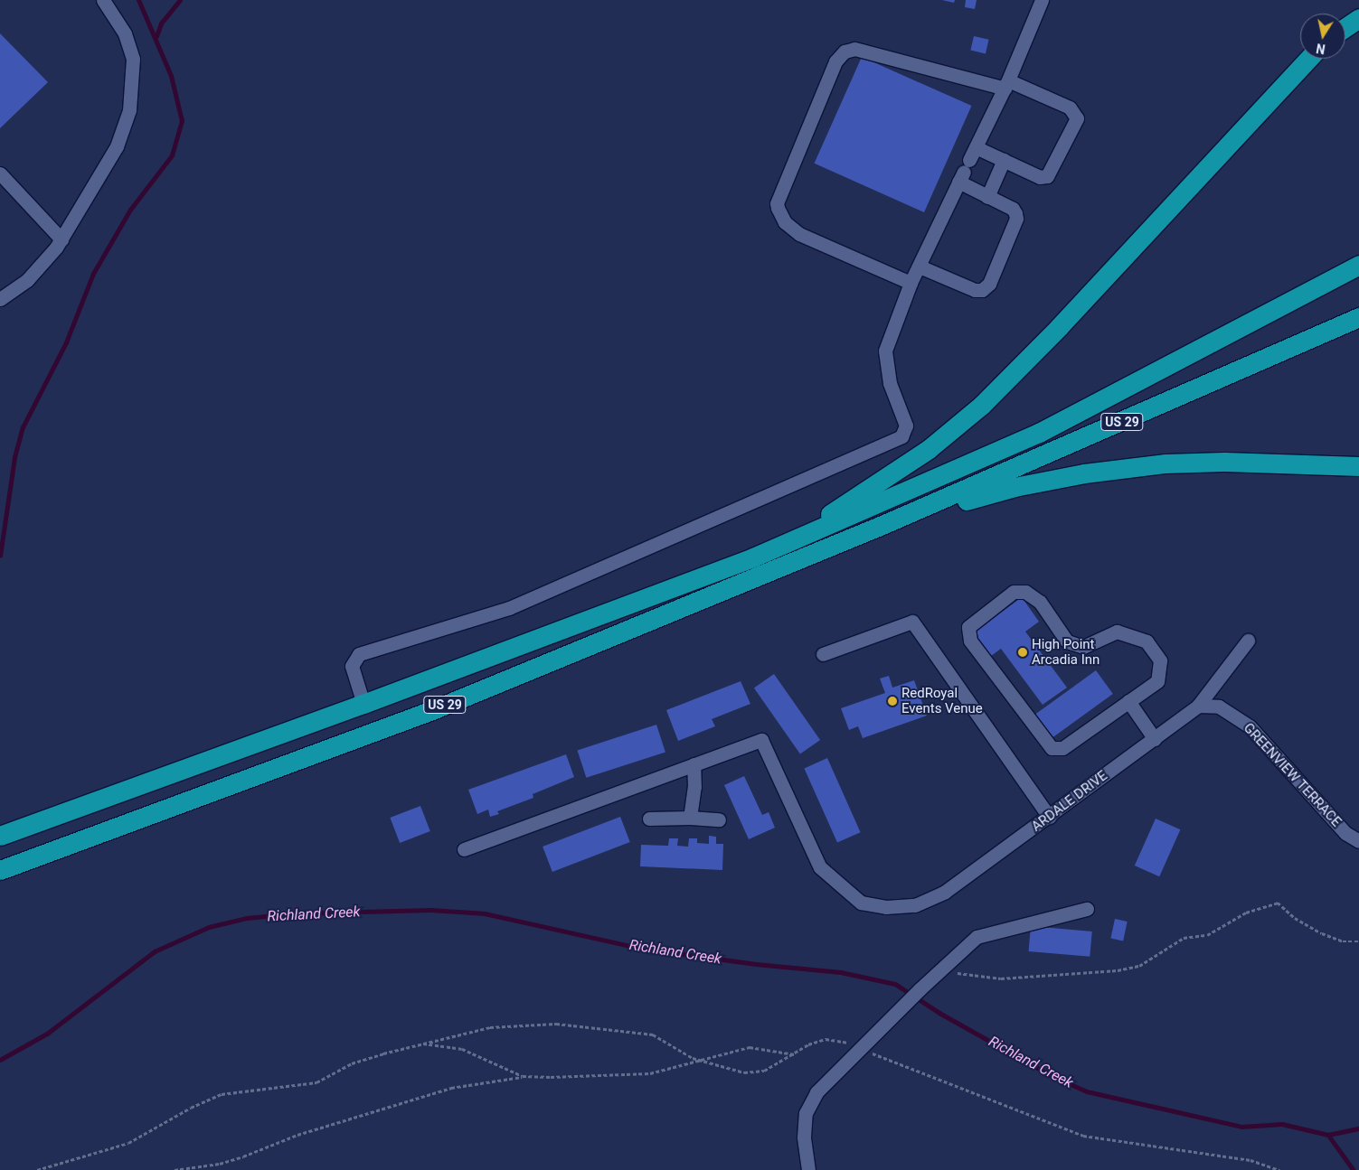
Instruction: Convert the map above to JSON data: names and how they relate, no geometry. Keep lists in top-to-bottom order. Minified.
{"streets":{"highway":["US 29"],"street":["GREENVIEW TERRACE","ARDALE DRIVE"]},"crossings":[["GREENVIEW TERRACE","ARDALE DRIVE"]],"water":["Richland Creek"],"places":["High Point Arcadia Inn","RedRoyal Events Venue"],"north":"bottom"}
